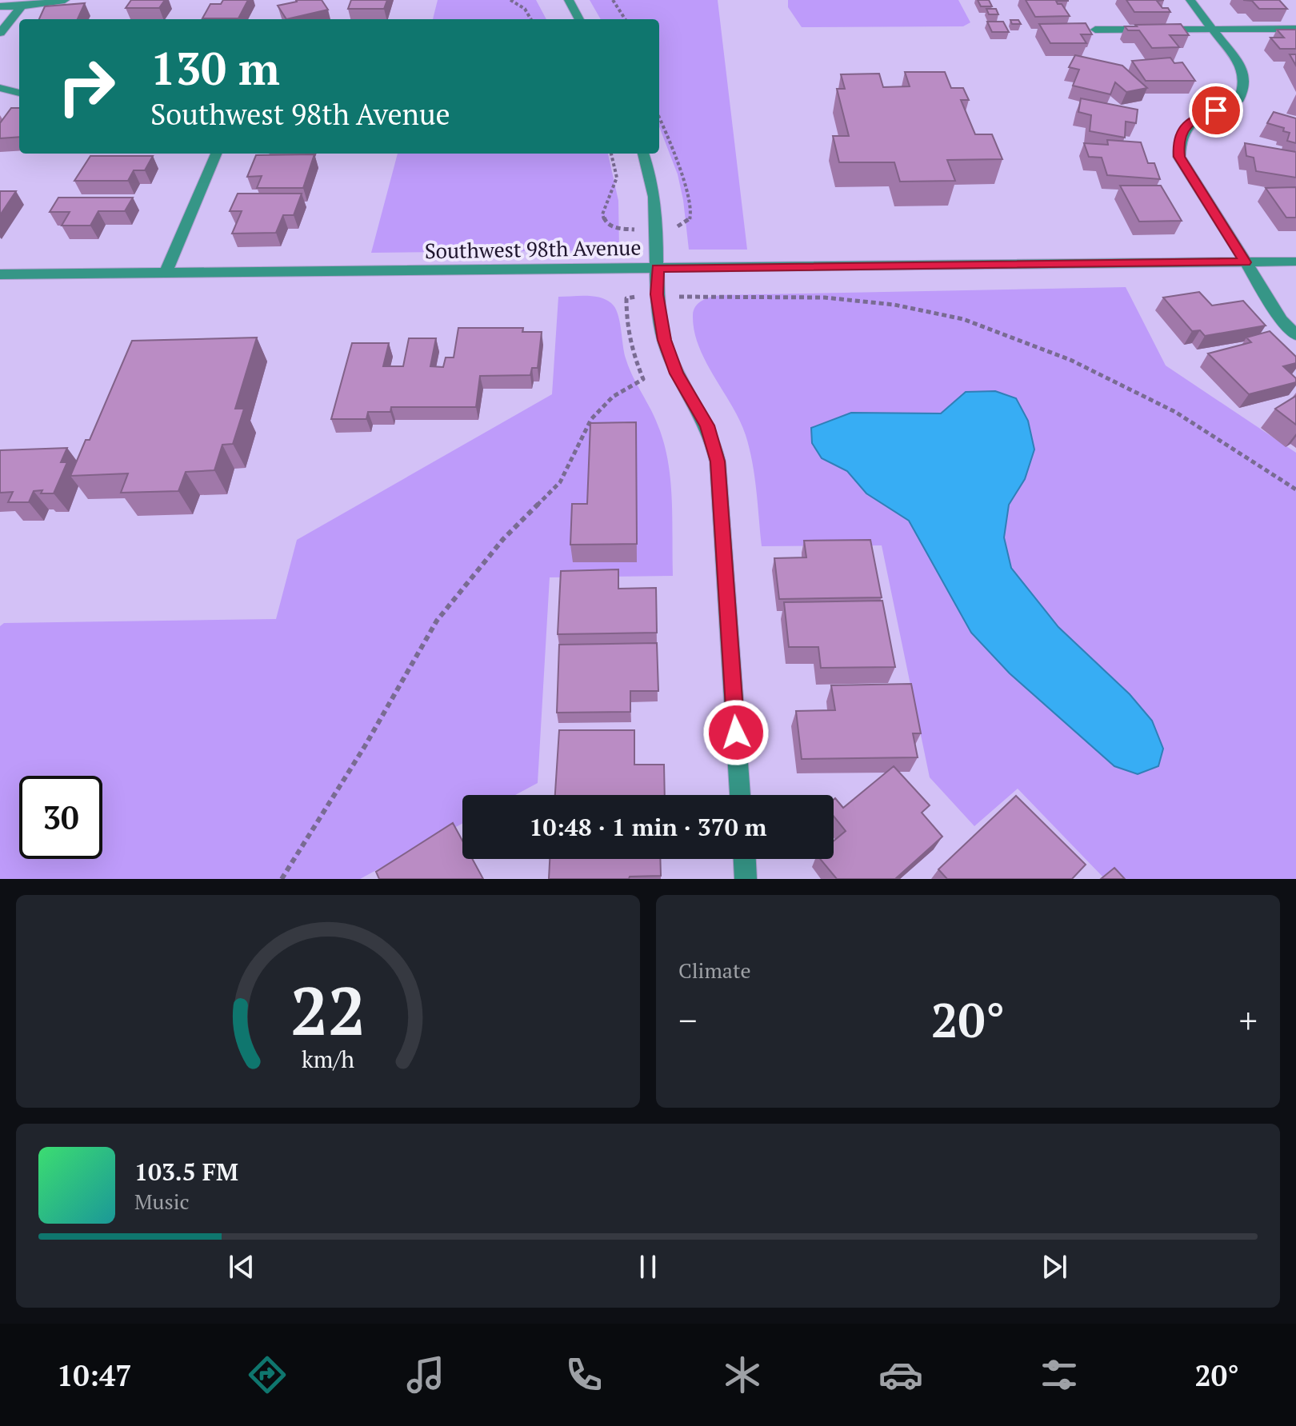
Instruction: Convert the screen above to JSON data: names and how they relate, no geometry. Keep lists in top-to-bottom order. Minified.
{"streets":{"street":["Southwest 98th Avenue"]},"page":{"turn":["130 m","Southwest 98th Avenue"],"limit":"30","trip":"10:48 · 1 min · 370 m","tile":"Climate","heat":["−","20°","+"],"song":["103.5 FM","Music"],"tabs":["10:47","20°"],"gauge":["22","km/h"]}}
